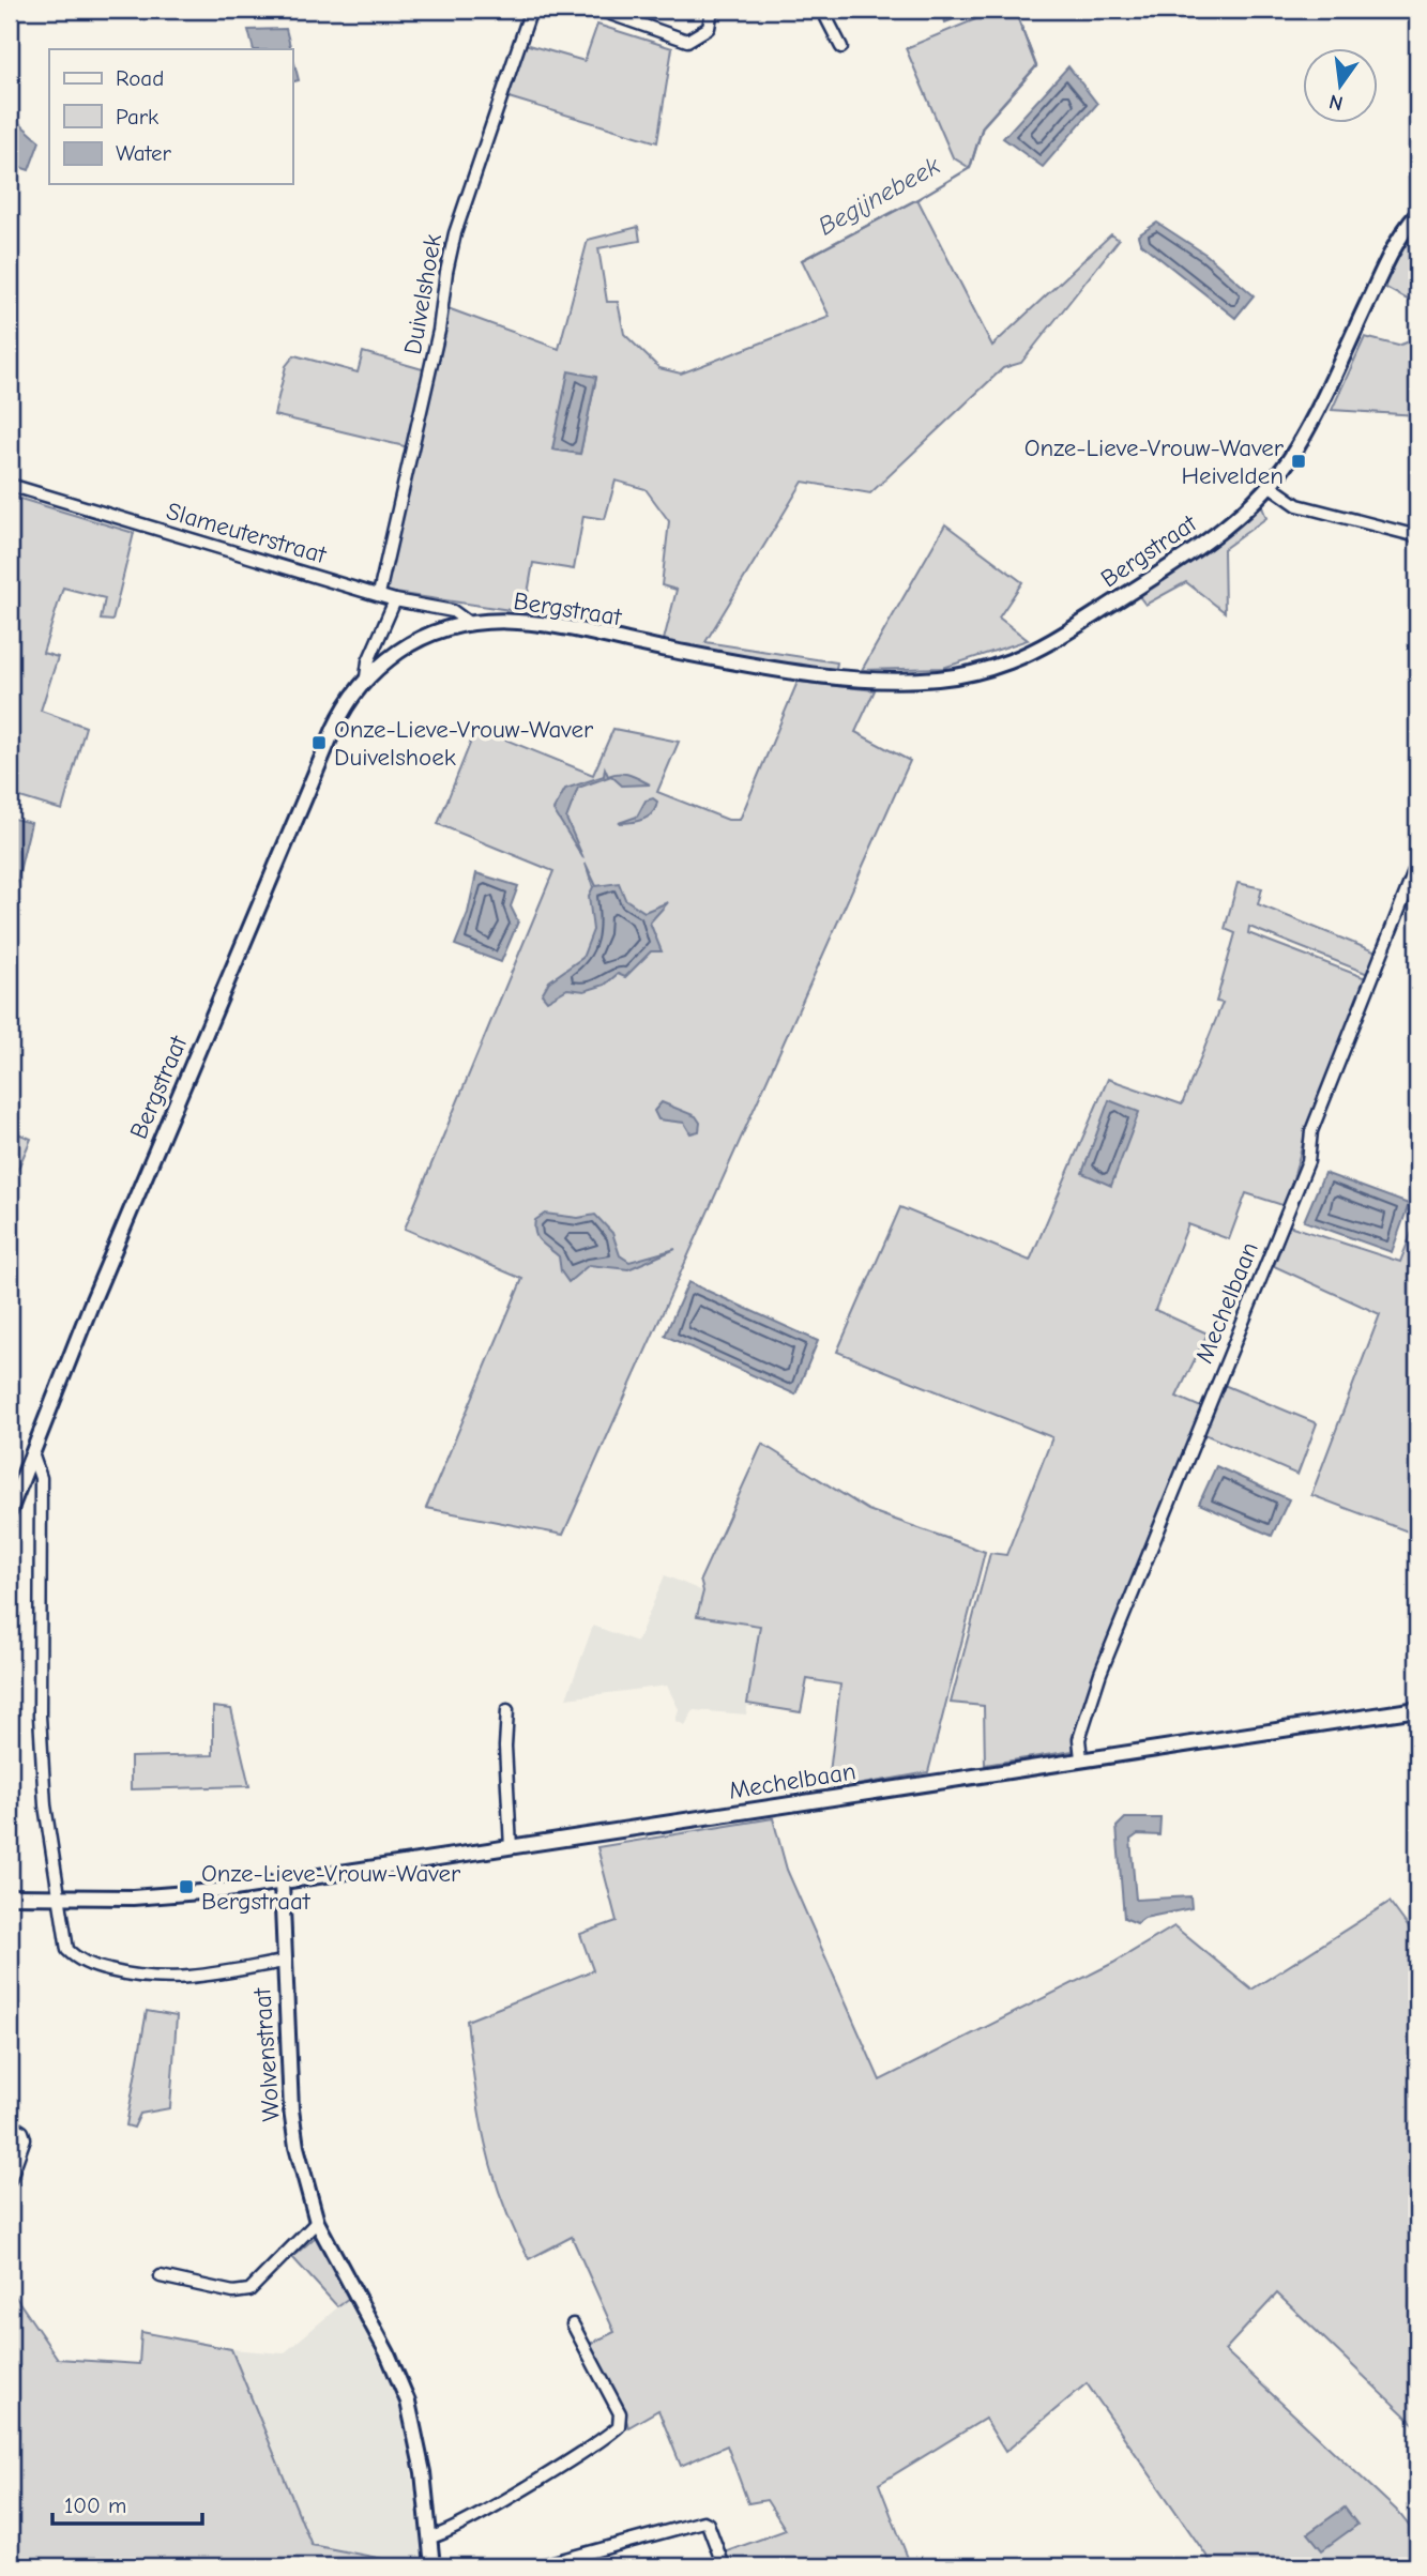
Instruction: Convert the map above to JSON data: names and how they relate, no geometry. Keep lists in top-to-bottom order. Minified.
{"streets":{"street":["Duivelshoek","Slameuterstraat","Bergstraat","Mechelbaan","Wolvenstraat"]},"crossings":[["Duivelshoek","Slameuterstraat"],["Slameuterstraat","Bergstraat"],["Mechelbaan","Wolvenstraat"]],"water":["Begijnebeek"],"places":{"transit":["Onze-Lieve-Vrouw-Waver Heivelden","Onze-Lieve-Vrouw-Waver Duivelshoek","Onze-Lieve-Vrouw-Waver Bergstraat"]},"legend":["Road","Park","Water"],"scale_bar":"100 m","north":"bottom"}
